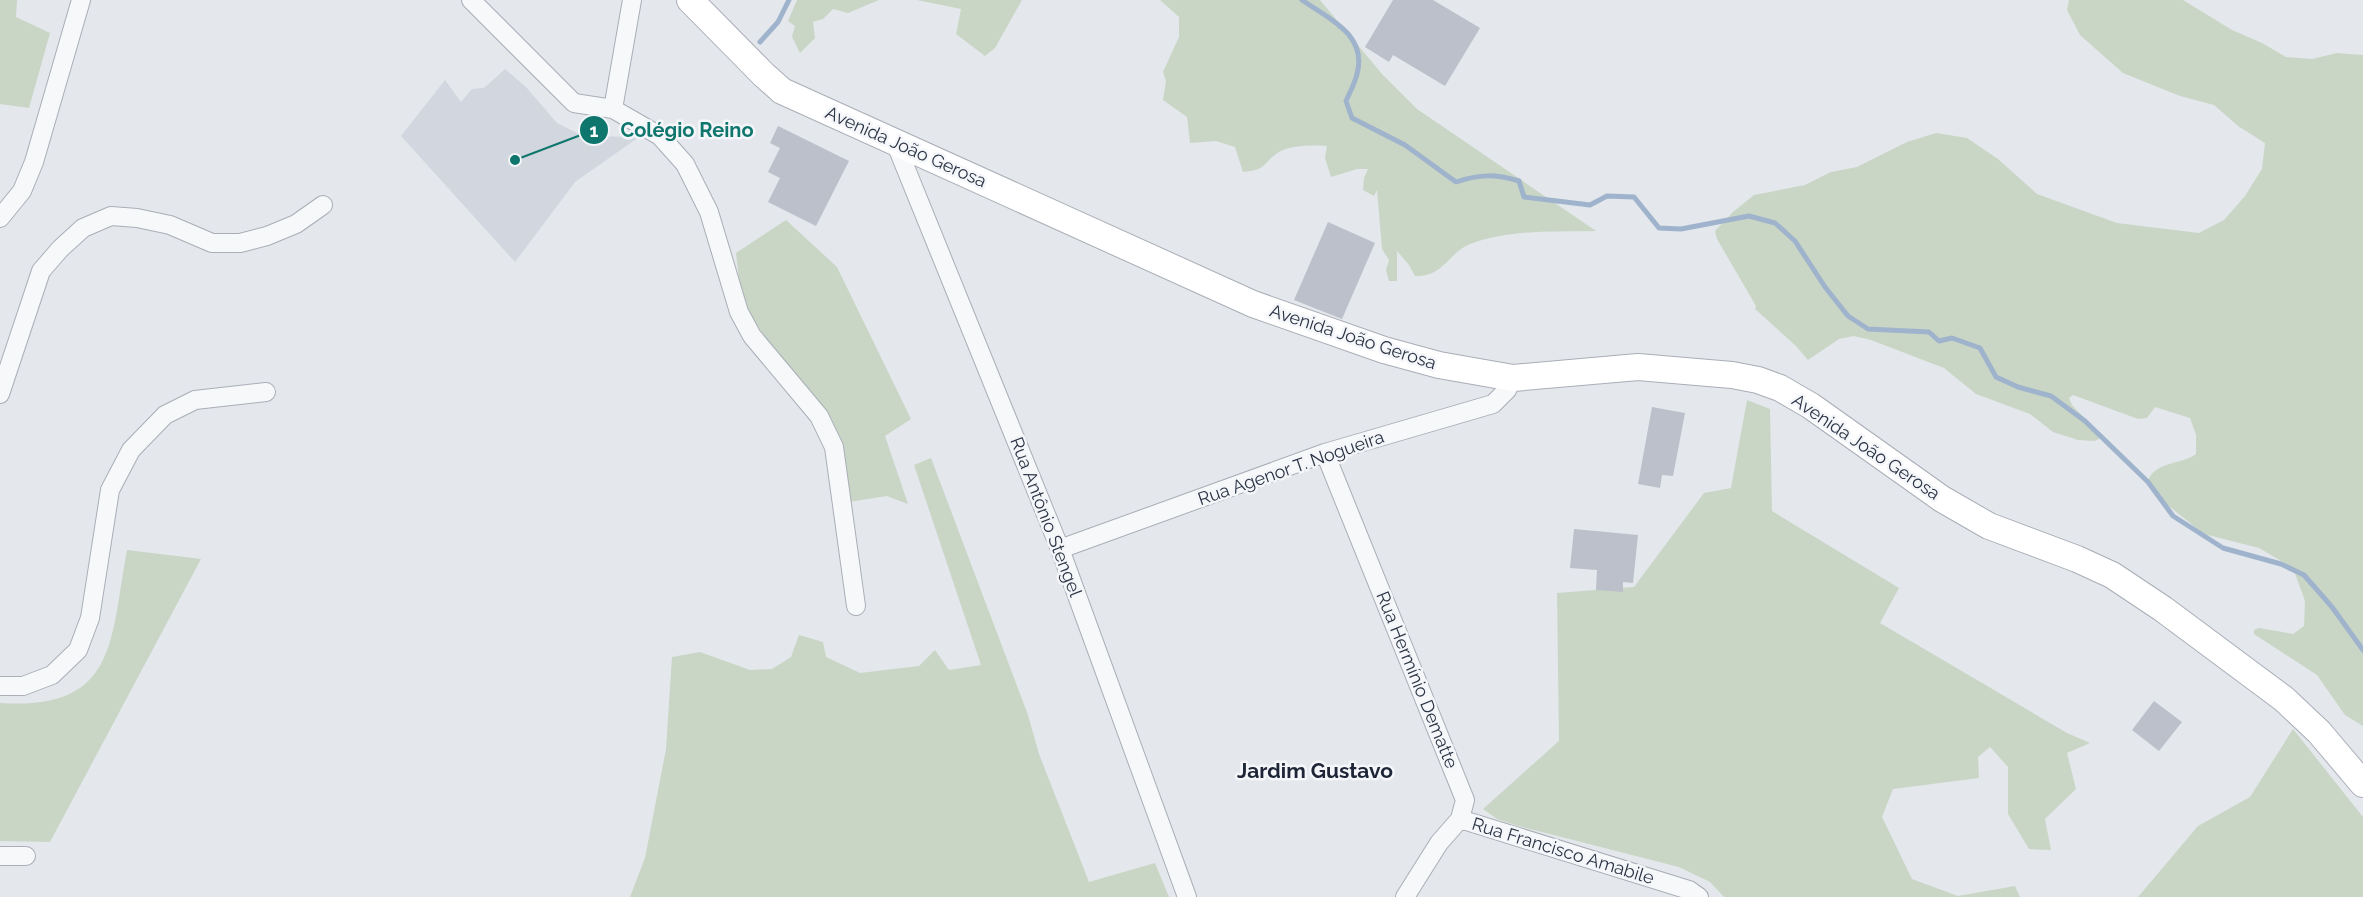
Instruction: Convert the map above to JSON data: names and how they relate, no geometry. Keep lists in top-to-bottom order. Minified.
{"streets":{"main road":["Avenida João Gerosa"],"street":["Rua Agenor T. Nogueira","Rua Antônio Stengel","Rua Hermínio Dematte","Rua Francisco Amabile"]},"crossings":[["Avenida João Gerosa","Rua Agenor T. Nogueira"],["Avenida João Gerosa","Rua Antônio Stengel"],["Rua Agenor T. Nogueira","Rua Antônio Stengel"],["Rua Agenor T. Nogueira","Rua Hermínio Dematte"],["Rua Hermínio Dematte","Rua Francisco Amabile"]],"districts":["Jardim Gustavo"],"places":["Colégio Reino"]}
